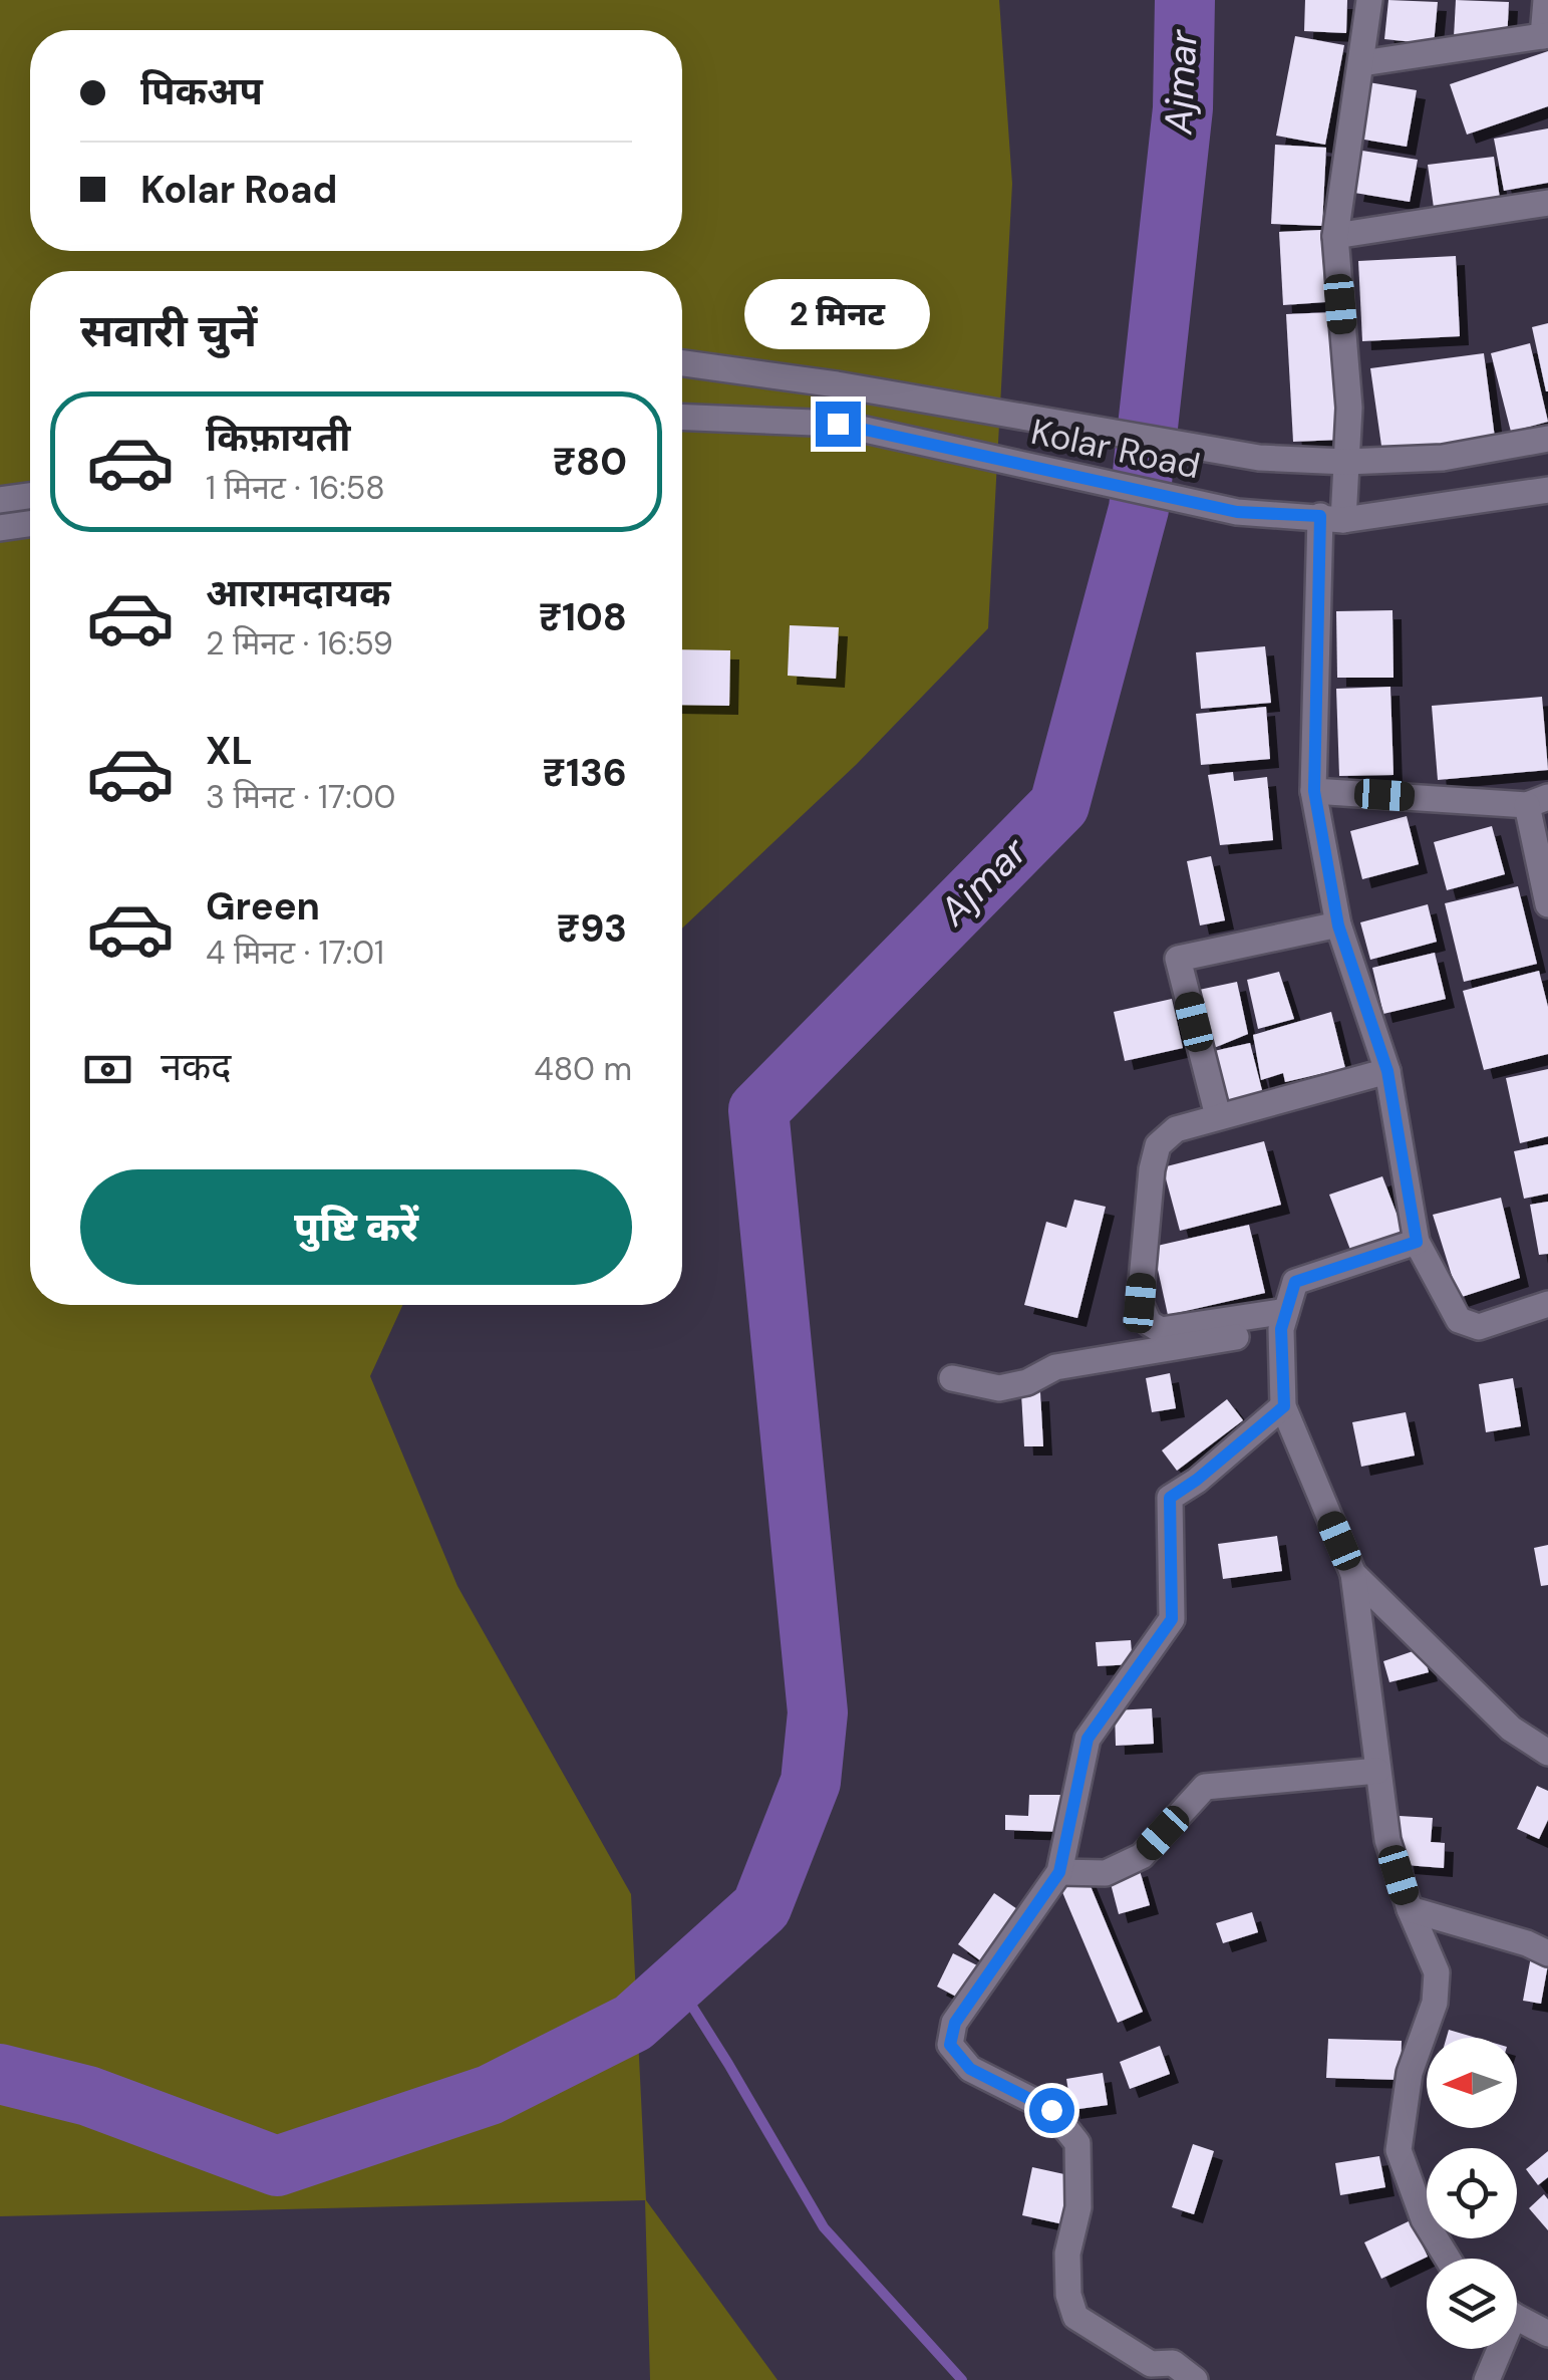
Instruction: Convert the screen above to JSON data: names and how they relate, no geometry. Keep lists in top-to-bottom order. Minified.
{"streets":{"street":["Kolar Road"]},"water":["Ajmar"],"north":"left","page":{"banner":["पिकअप","Kolar Road"],"heading":"सवारी चुनें","bubble":"2 मिनट","list":[{"name":"किफ़ायती","note":"1 मिनट · 16:58","value":"₹80"},{"name":"आरामदायक","note":"2 मिनट · 16:59","value":"₹108"},{"name":"XL","note":"3 मिनट · 17:00","value":"₹136"},{"name":"Green","note":"4 मिनट · 17:01","value":"₹93"}],"pay":["नकद","480 m"],"buttons":"पुष्टि करें"}}
